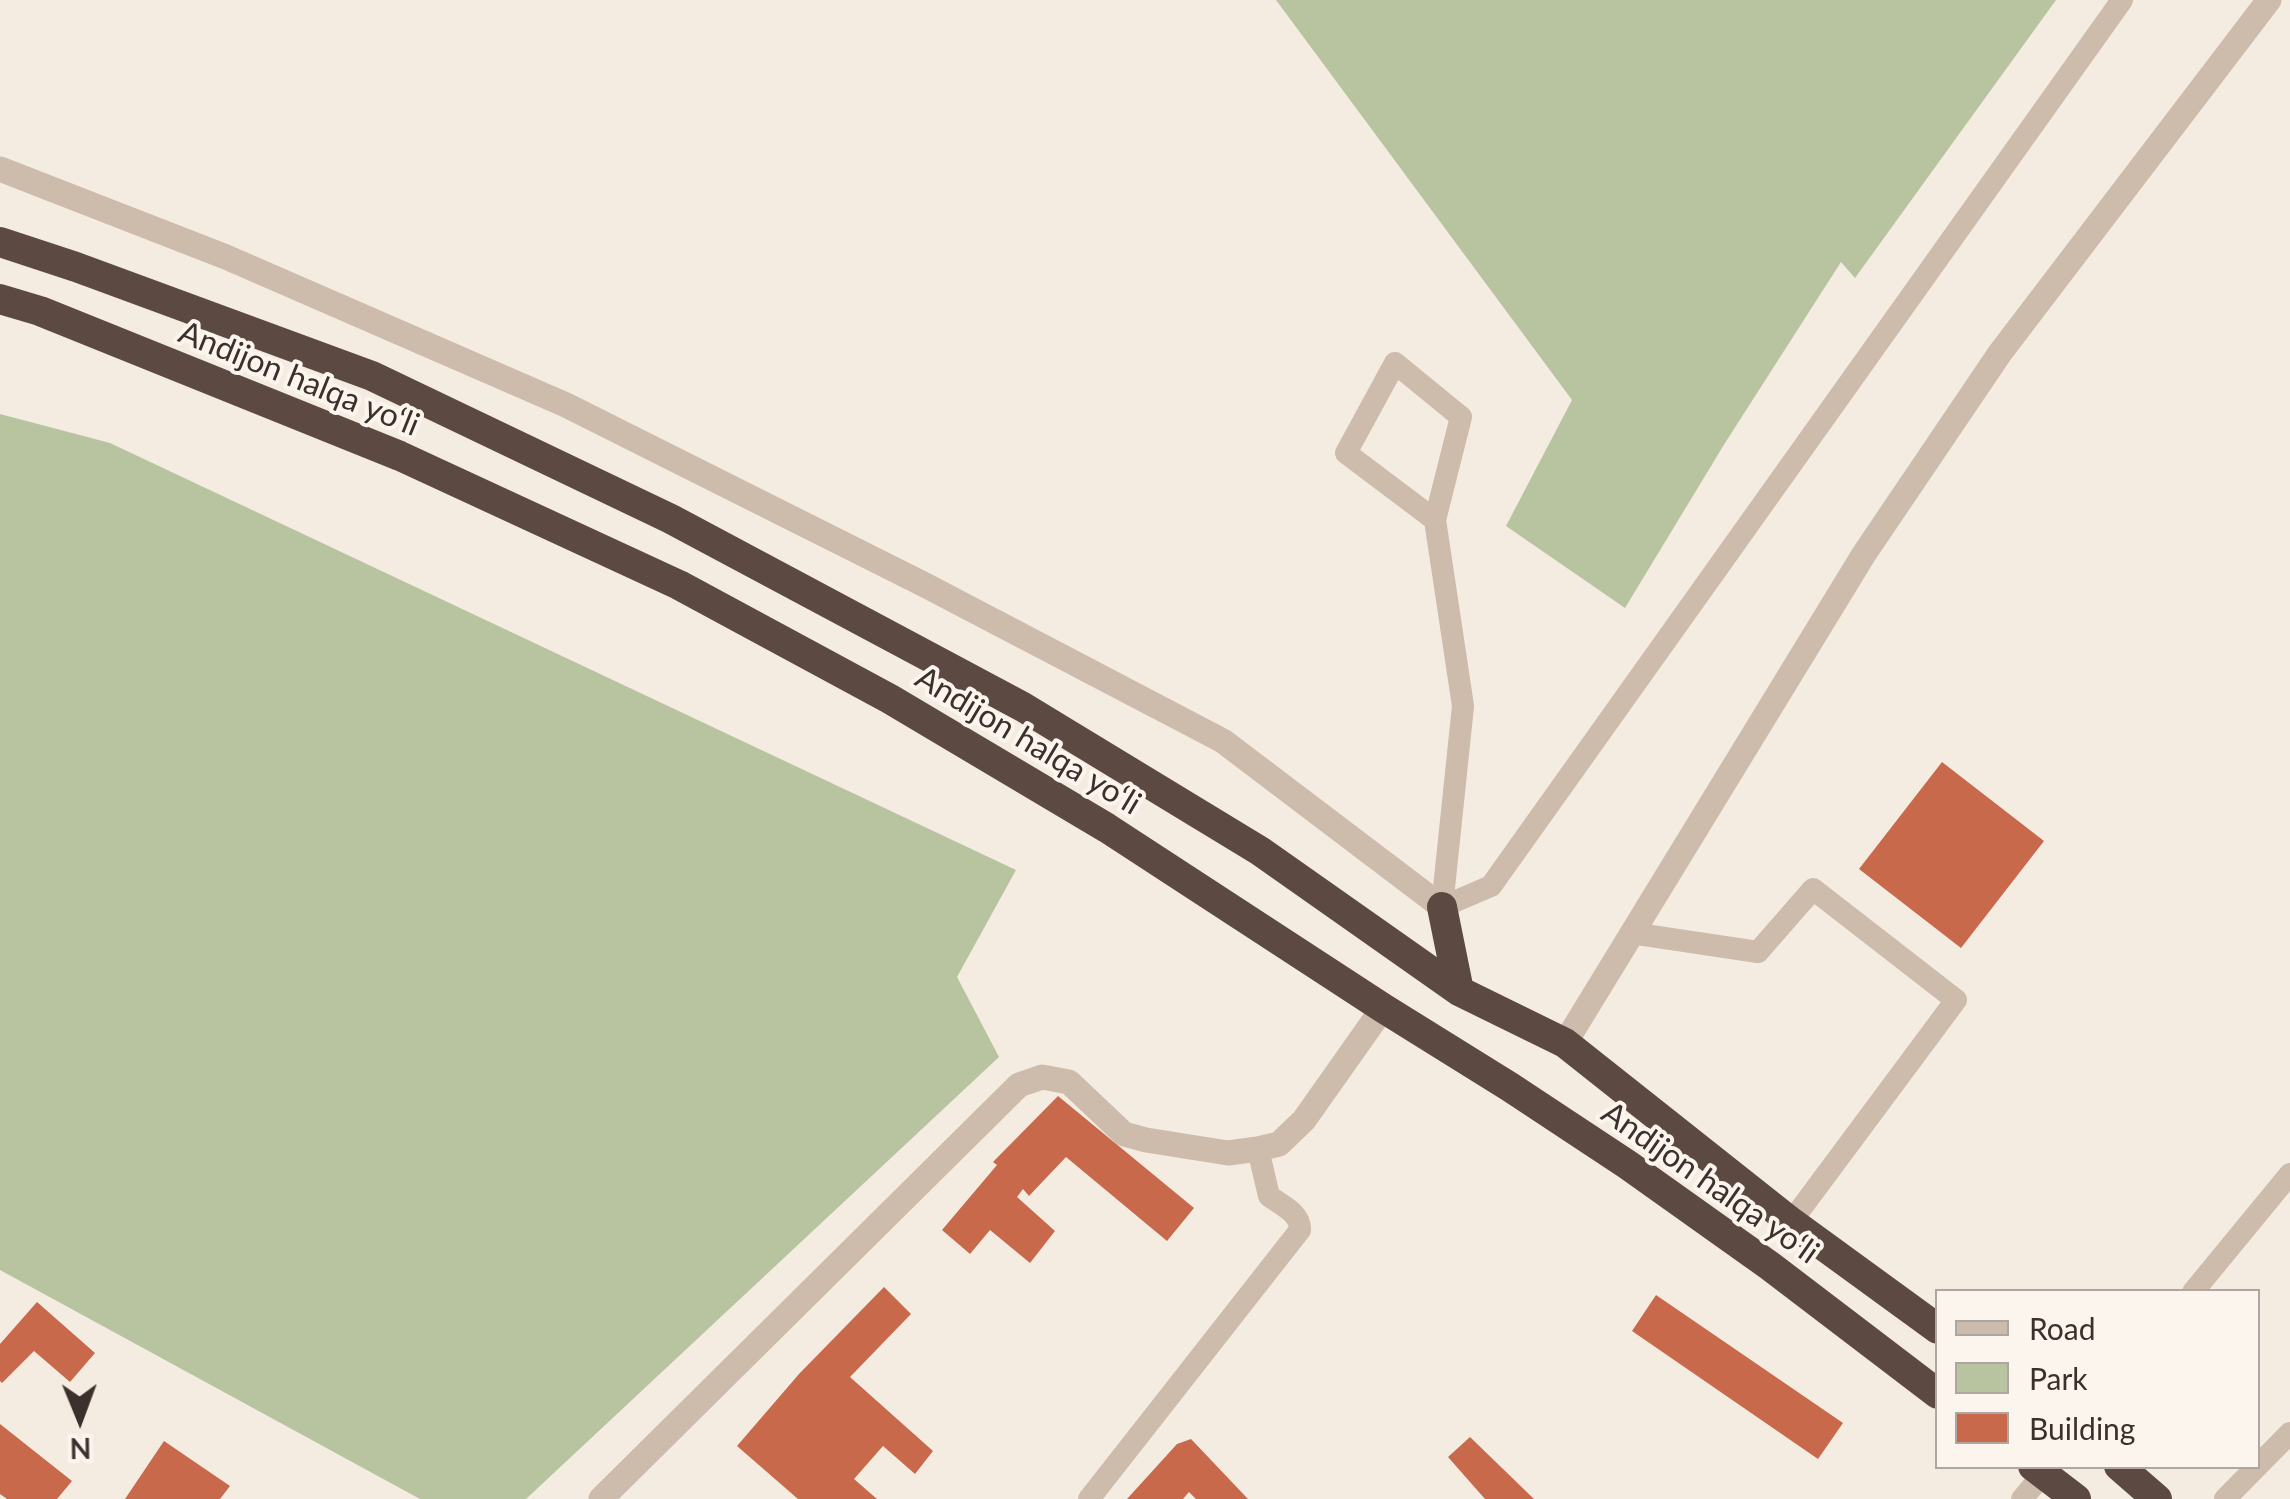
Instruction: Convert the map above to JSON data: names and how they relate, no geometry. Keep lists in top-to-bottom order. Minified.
{"streets":{"highway":["Andijon halqa yo‘li"]},"legend":["Road","Park","Building"],"north":"bottom"}
